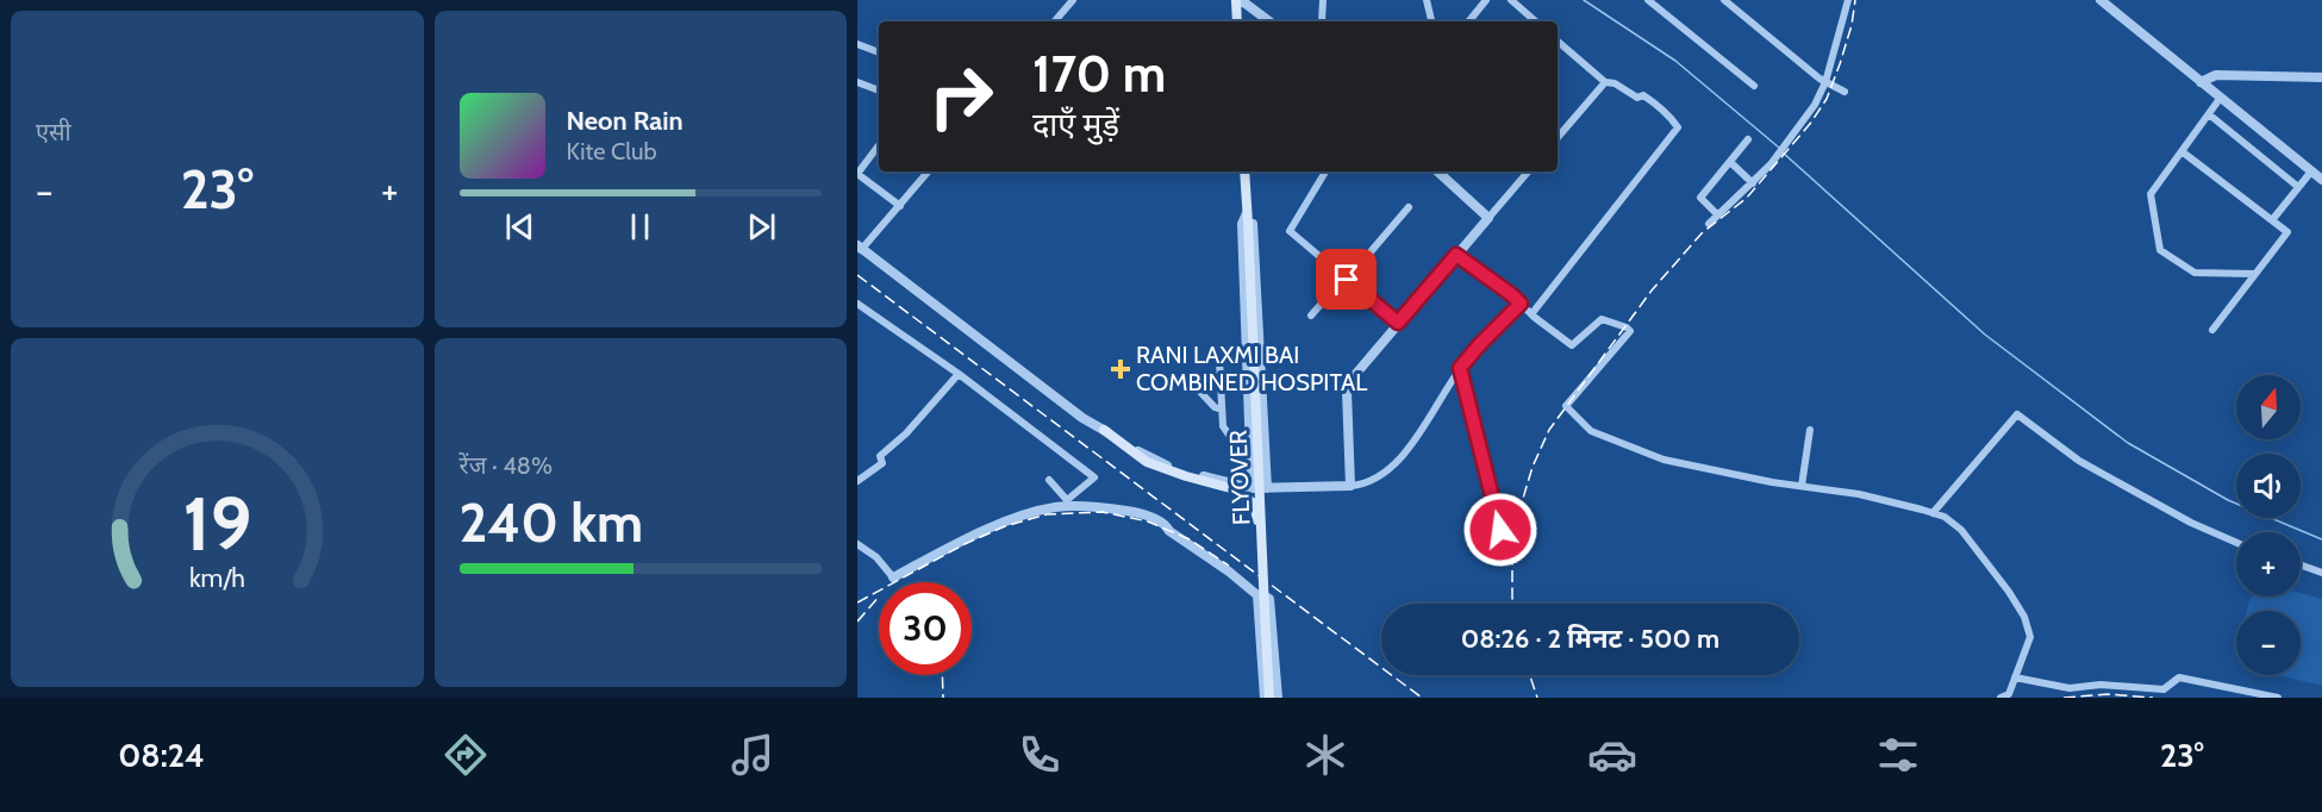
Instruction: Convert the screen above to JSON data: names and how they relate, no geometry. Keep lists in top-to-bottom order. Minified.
{"streets":{"main road":["FLYOVER"]},"places":{"health":["RANI LAXMI BAI COMBINED HOSPITAL"]},"north":"top","page":{"tile":["एसी",["रेंज · 48%","240 km"]],"turn":["170 m","दाएँ मुड़ें"],"song":["Neon Rain","Kite Club"],"heat":["−","23°","+"],"map_buttons":["+","−"],"limit":"30","trip":"08:26 · 2 मिनट · 500 m","tabs":["08:24","23°"],"gauge":["19","km/h"]}}
